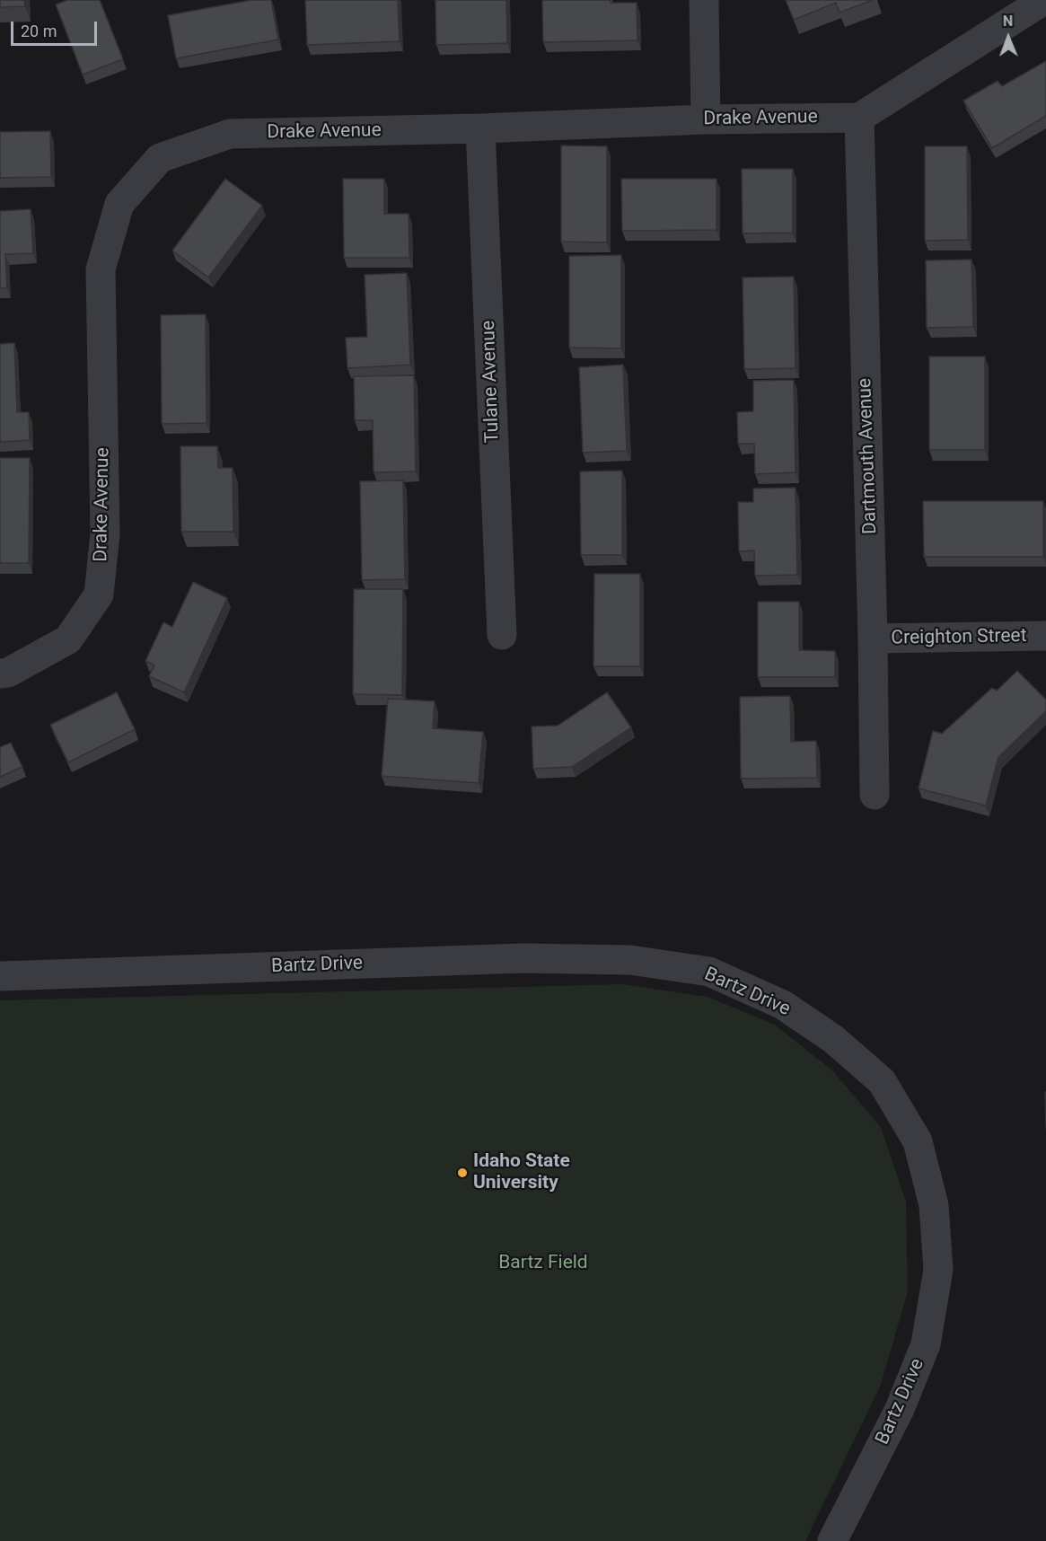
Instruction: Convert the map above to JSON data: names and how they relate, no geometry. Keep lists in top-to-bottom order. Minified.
{"streets":{"street":["Drake Avenue","Tulane Avenue","Dartmouth Avenue","Creighton Street","Bartz Drive"]},"crossings":[["Drake Avenue","Tulane Avenue"],["Drake Avenue","Dartmouth Avenue"],["Dartmouth Avenue","Creighton Street"]],"parks":["Bartz Field"],"places":["Idaho State University"],"scale_bar":"20 m","north":"top"}
